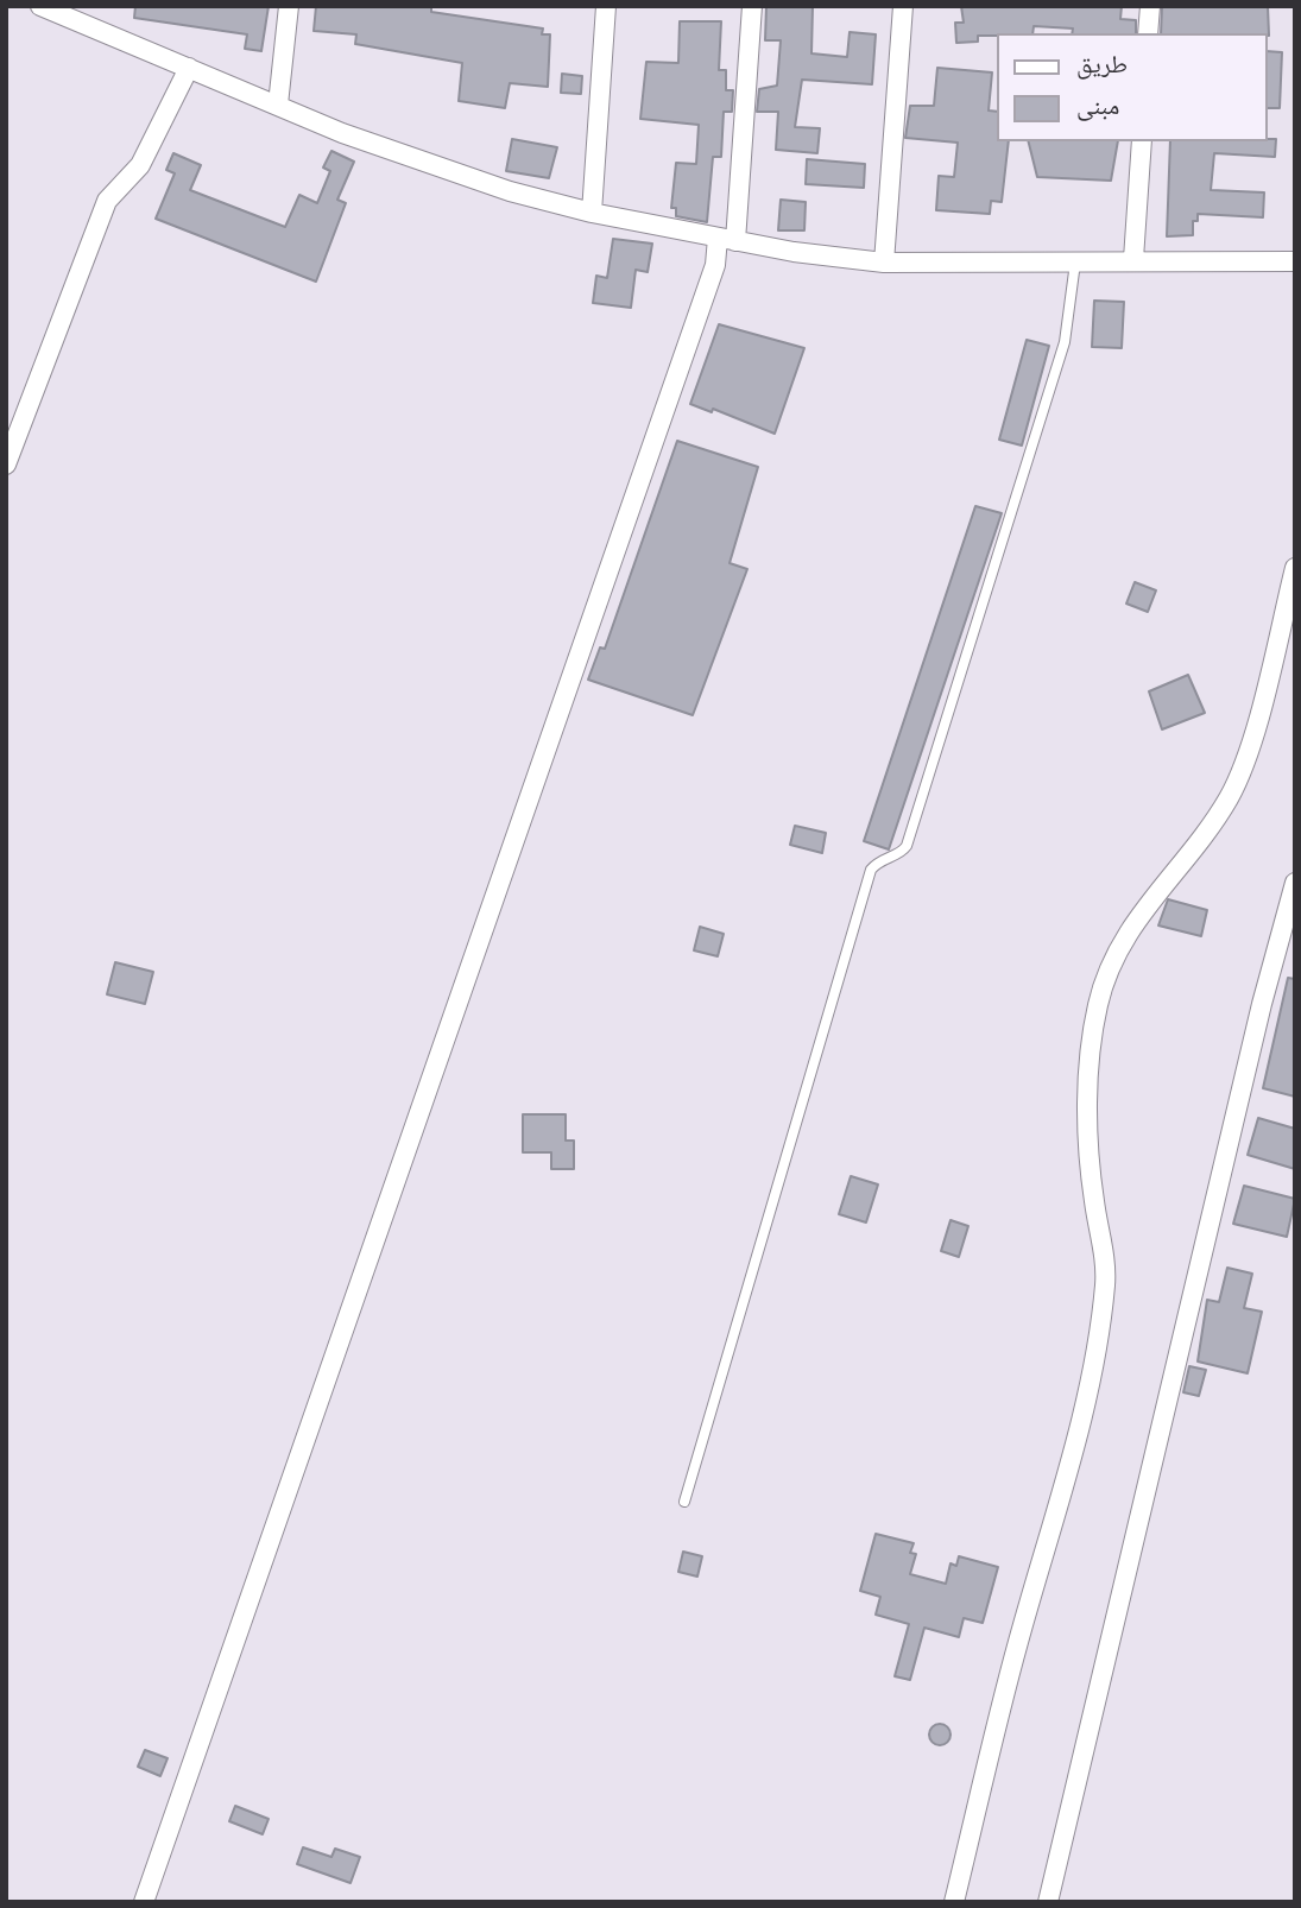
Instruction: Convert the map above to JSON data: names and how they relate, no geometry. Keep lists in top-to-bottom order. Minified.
{"legend":["طريق","مبنى"]}
